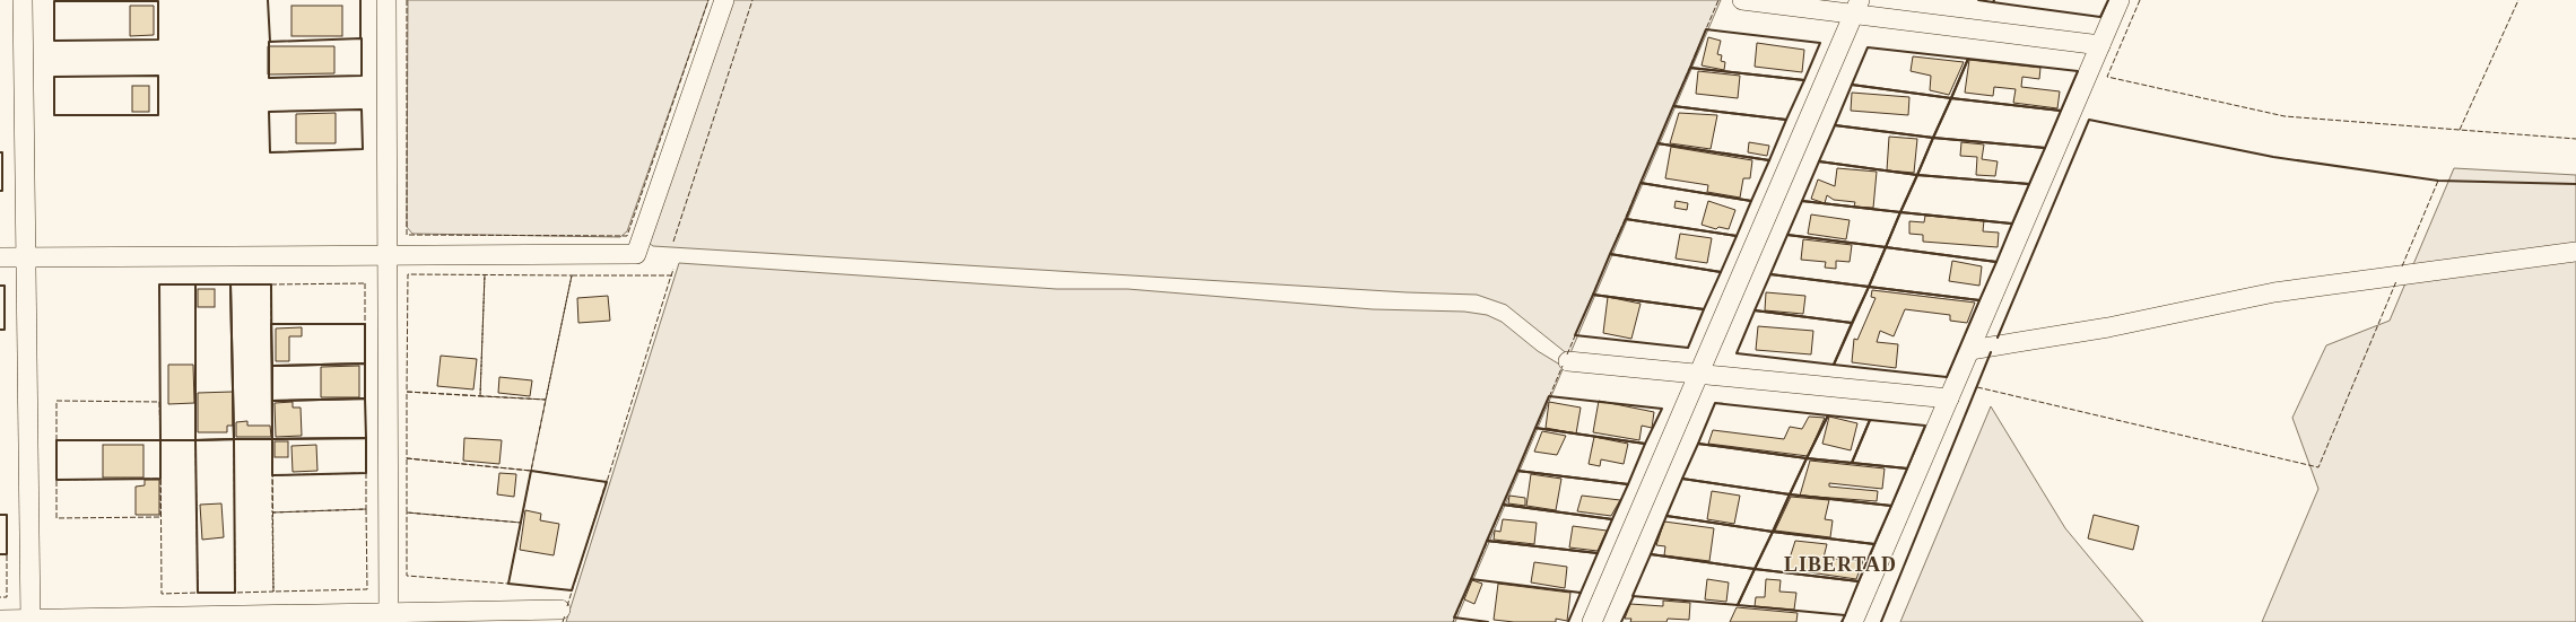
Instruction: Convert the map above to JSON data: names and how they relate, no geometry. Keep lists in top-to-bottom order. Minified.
{"districts":["LIBERTAD"]}
